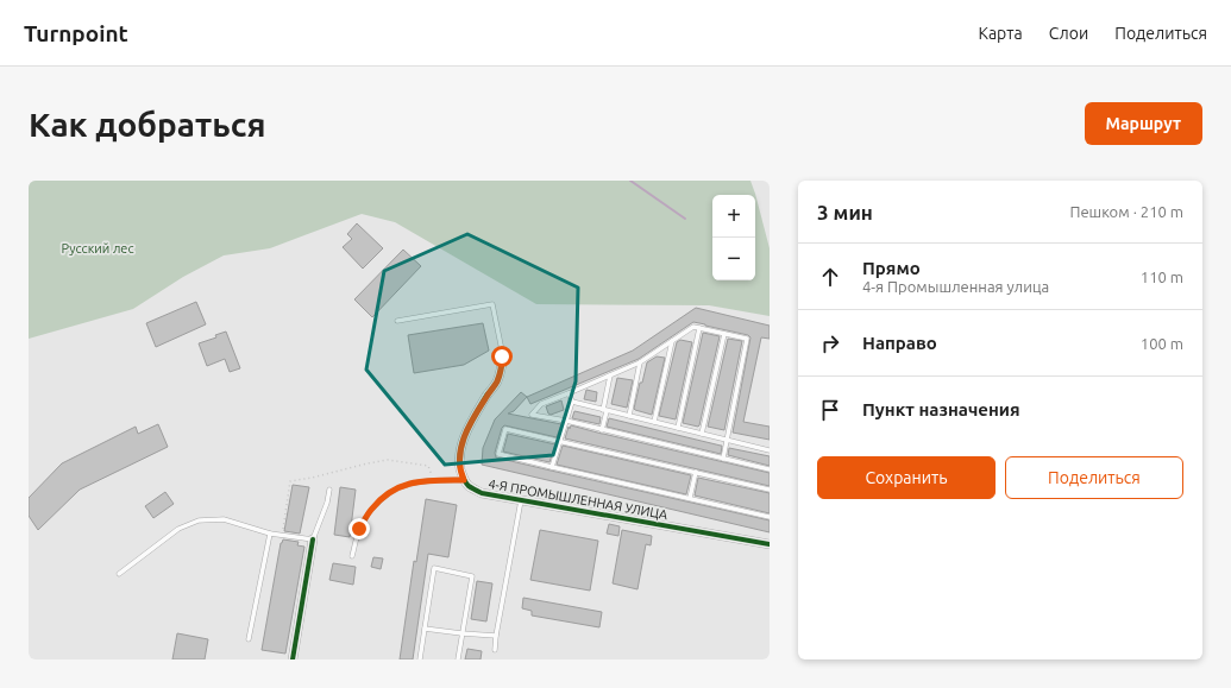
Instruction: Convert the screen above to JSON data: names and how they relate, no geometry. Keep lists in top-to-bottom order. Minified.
{"streets":{"street":["4-Я ПРОМЫШЛЕННАЯ УЛИЦА"]},"parks":["Русский лес"],"page":{"header":"Turnpoint","nav":["Карта","Слои","Поделиться"],"buttons":["Маршрут",["Сохранить","Поделиться"]],"title":"Как добраться","heading":["3 мин","Пешком · 210 m"],"map_buttons":["+","−"],"list":[["Прямо","4-я Промышленная улица","110 m"],["Направо","100 m"],"Пункт назначения"]}}
